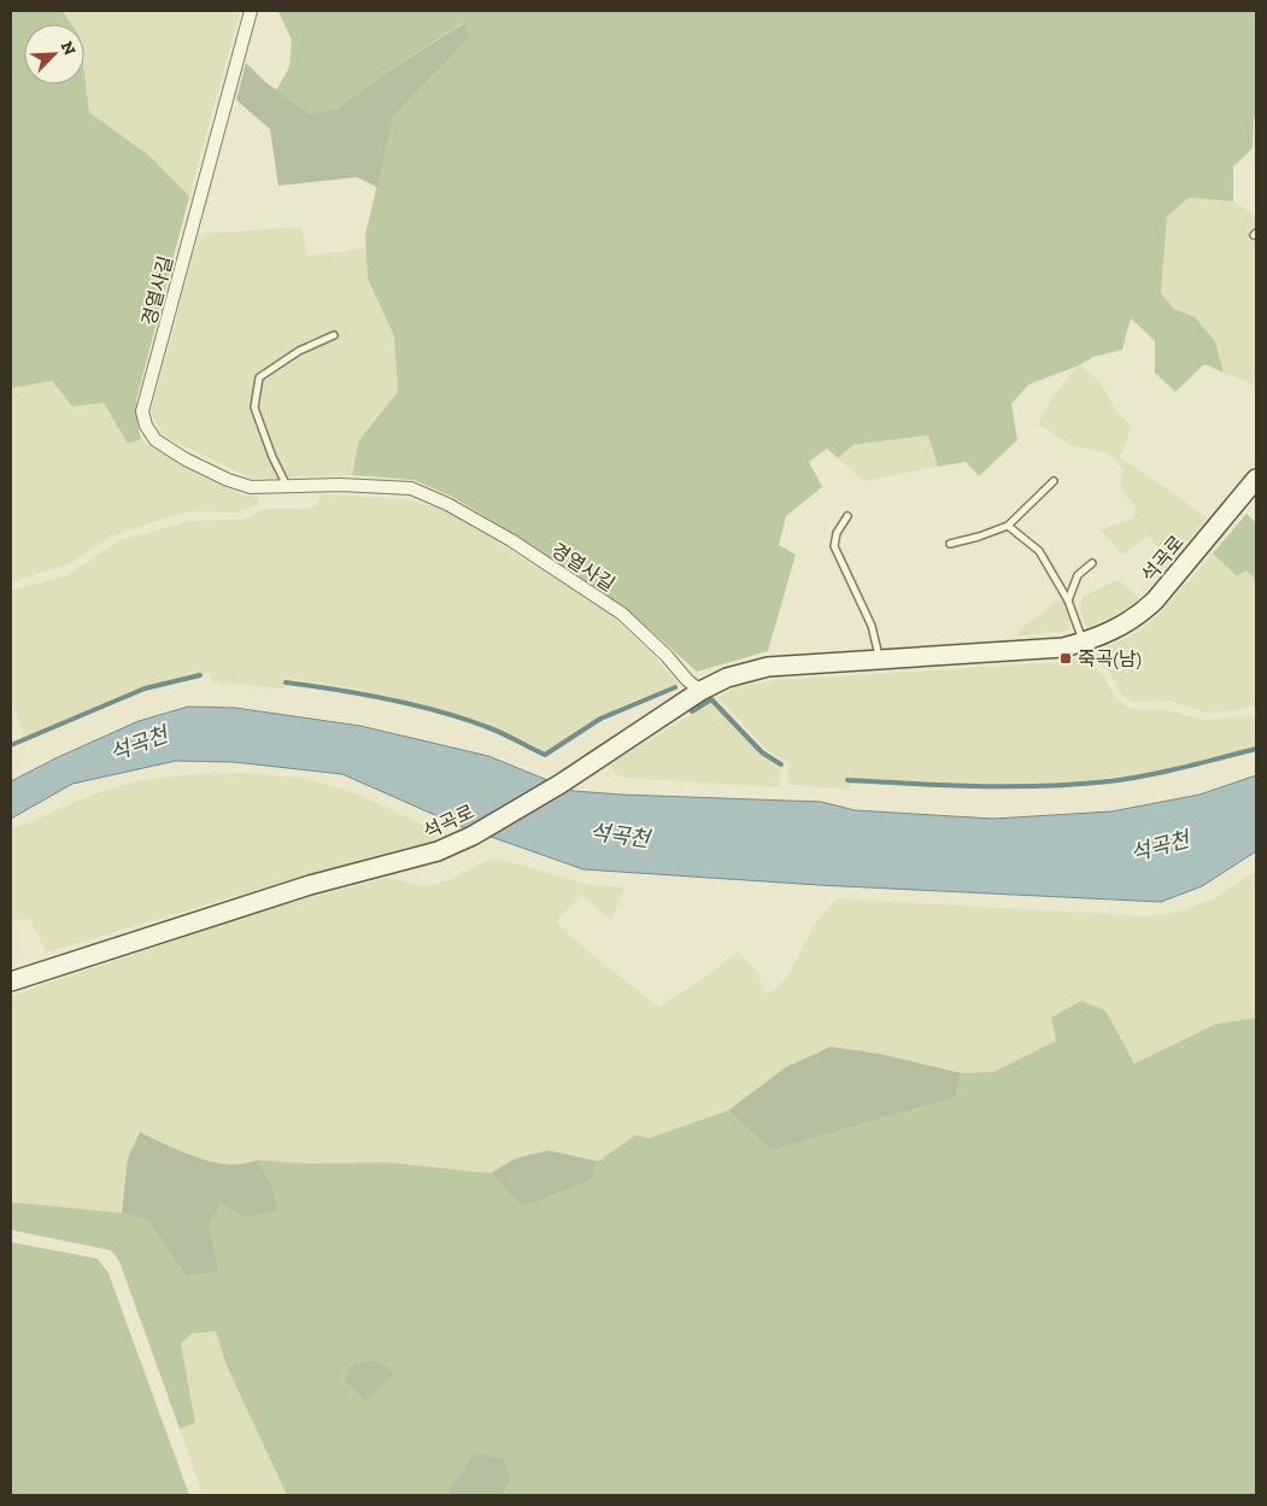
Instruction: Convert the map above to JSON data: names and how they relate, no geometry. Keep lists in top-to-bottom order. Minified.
{"streets":{"street":["경열사길","석곡로"]},"crossings":[["경열사길","석곡로"]],"water":["석곡천"],"places":{"transit":["죽곡(남)"]},"north":"top right"}
